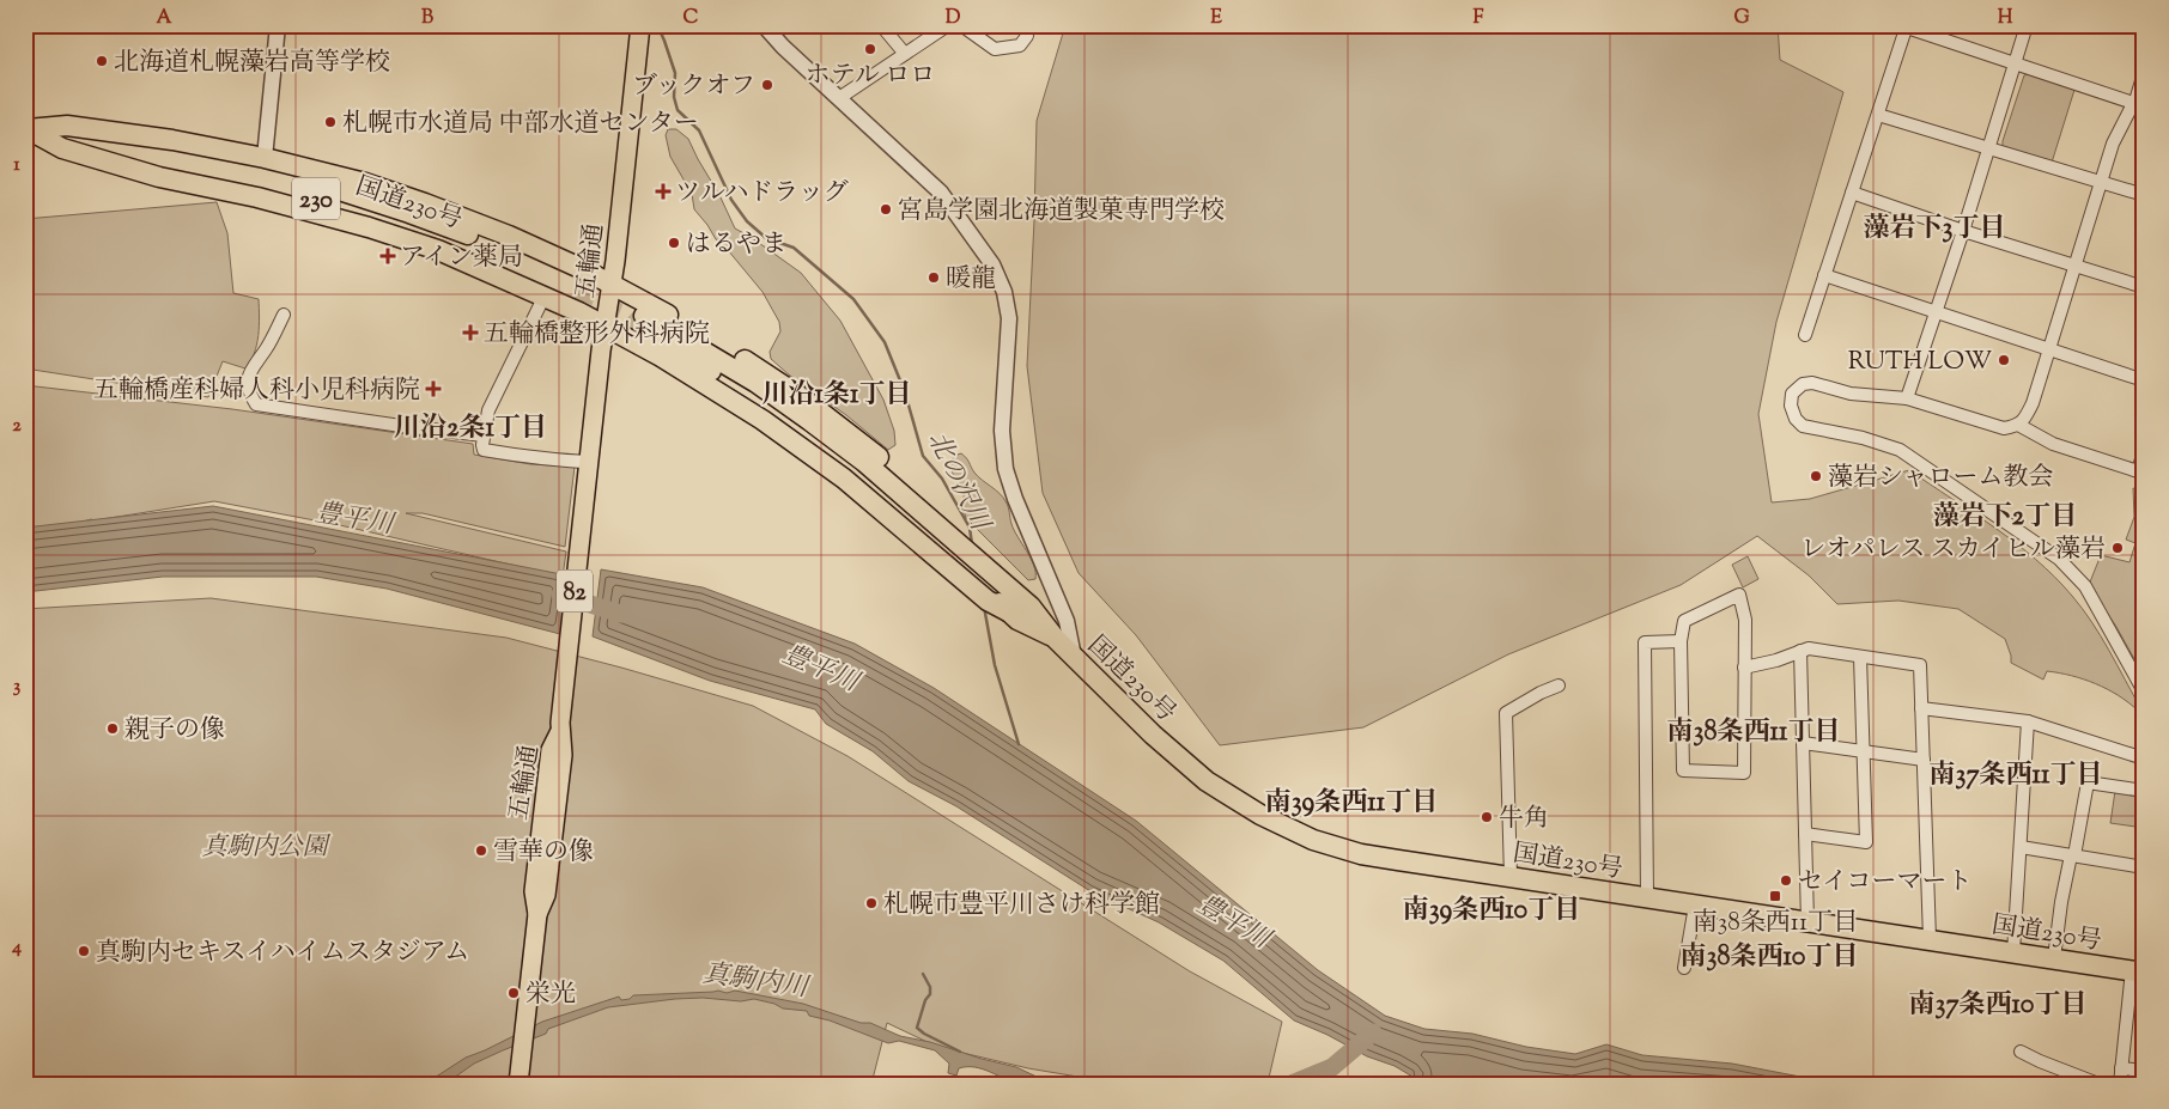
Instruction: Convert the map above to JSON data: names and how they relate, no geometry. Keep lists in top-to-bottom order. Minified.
{"streets":{"highway":["230","国道230号"],"main road":["五輪通","82"]},"districts":["藻岩下3丁目","川沿1条1丁目","川沿2条1丁目","藻岩下2丁目","南38条西11丁目","南37条西11丁目","南39条西11丁目","南39条西10丁目","南38条西10丁目","南37条西10丁目"],"water":["北の沢川","豊平川","真駒内川"],"parks":["真駒内公園"],"places":{"other":["ホテル ロロ","北海道札幌藻岩高等学校","ブックオフ","札幌市水道局 中部水道センター","宮島学園北海道製菓専門学校","はるやま","暖龍","RUTH LOW","藻岩シャローム教会","レオパレス スカイヒル藻岩","親子の像","牛角","雪華の像","セイコーマート","札幌市豊平川さけ科学館","真駒内セキスイハイムスタジアム","栄光"],"health":["ツルハドラッグ","アイン薬局","五輪橋整形外科病院","五輪橋産科婦人科小児科病院"],"transit":["南38条西11丁目"]},"grid":{"columns":["A","B","C","D","E","F","G","H"],"rows":["1","2","3","4"]}}
